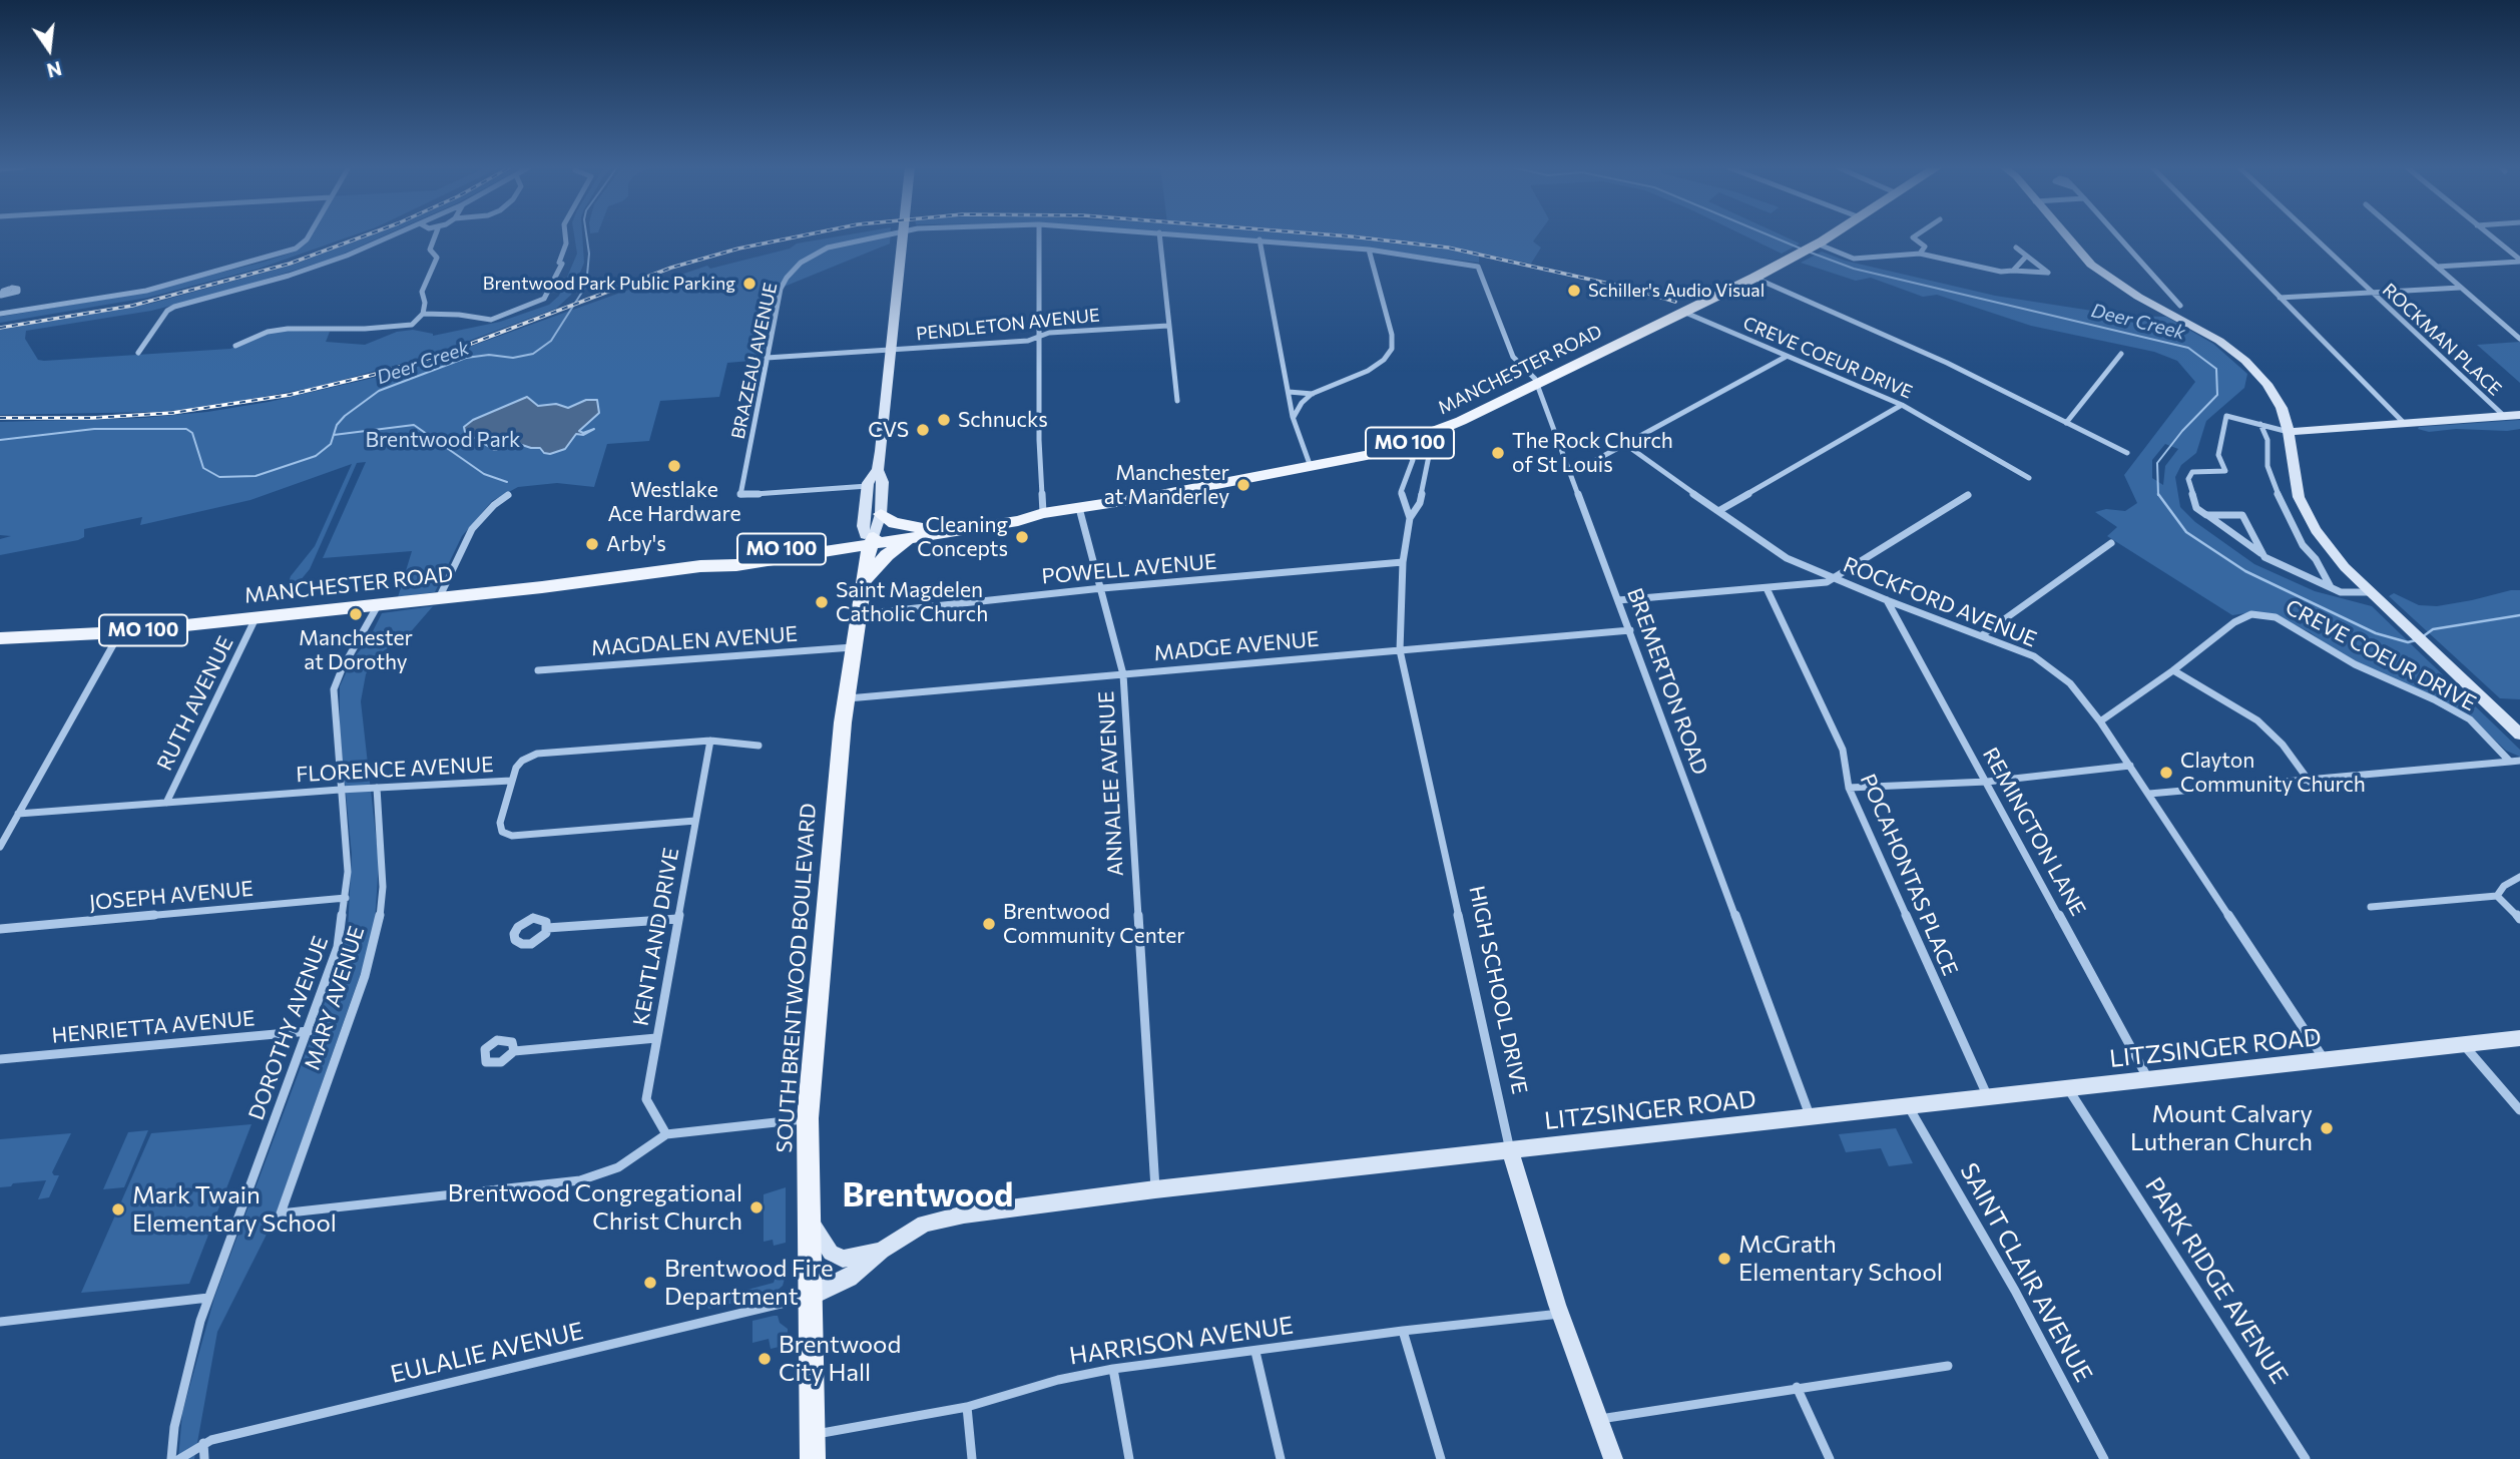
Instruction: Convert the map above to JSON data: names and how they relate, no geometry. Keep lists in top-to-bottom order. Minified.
{"streets":{"main road":["MANCHESTER ROAD","MO 100","SOUTH BRENTWOOD BOULEVARD","HIGH SCHOOL DRIVE","LITZSINGER ROAD"],"street":["PENDLETON AVENUE","ROCKMAN PLACE","CREVE COEUR DRIVE","BRAZEAU AVENUE","POWELL AVENUE","ROCKFORD AVENUE","MAGDALEN AVENUE","MADGE AVENUE","BREMERTON ROAD","RUTH AVENUE","FLORENCE AVENUE","ANNALEE AVENUE","REMINGTON LANE","POCAHONTAS PLACE","JOSEPH AVENUE","KENTLAND DRIVE","MARY AVENUE","HENRIETTA AVENUE","DOROTHY AVENUE","SAINT CLAIR AVENUE","PARK RIDGE AVENUE","HARRISON AVENUE","EULALIE AVENUE"]},"crossings":[["PENDLETON AVENUE","BRAZEAU AVENUE"],["PENDLETON AVENUE","SOUTH BRENTWOOD BOULEVARD"],["CREVE COEUR DRIVE","MANCHESTER ROAD"],["BRAZEAU AVENUE","BREMERTON ROAD"],["BRAZEAU AVENUE","SOUTH BRENTWOOD BOULEVARD"],["MANCHESTER ROAD","BREMERTON ROAD"],["MANCHESTER ROAD","RUTH AVENUE"],["MANCHESTER ROAD","ANNALEE AVENUE"],["MANCHESTER ROAD","SOUTH BRENTWOOD BOULEVARD"],["MANCHESTER ROAD","HIGH SCHOOL DRIVE"],["MANCHESTER ROAD","DOROTHY AVENUE"],["POWELL AVENUE","ANNALEE AVENUE"],["POWELL AVENUE","SOUTH BRENTWOOD BOULEVARD"],["POWELL AVENUE","HIGH SCHOOL DRIVE"],["ROCKFORD AVENUE","REMINGTON LANE"],["ROCKFORD AVENUE","LITZSINGER ROAD"],["MAGDALEN AVENUE","SOUTH BRENTWOOD BOULEVARD"],["MADGE AVENUE","BREMERTON ROAD"],["MADGE AVENUE","ANNALEE AVENUE"],["MADGE AVENUE","SOUTH BRENTWOOD BOULEVARD"],["MADGE AVENUE","HIGH SCHOOL DRIVE"],["BREMERTON ROAD","LITZSINGER ROAD"],["RUTH AVENUE","FLORENCE AVENUE"],["FLORENCE AVENUE","KENTLAND DRIVE"],["FLORENCE AVENUE","MARY AVENUE"],["FLORENCE AVENUE","DOROTHY AVENUE"],["ANNALEE AVENUE","LITZSINGER ROAD"],["REMINGTON LANE","LITZSINGER ROAD"],["POCAHONTAS PLACE","LITZSINGER ROAD"],["JOSEPH AVENUE","DOROTHY AVENUE"],["KENTLAND DRIVE","MARY AVENUE"],["SOUTH BRENTWOOD BOULEVARD","LITZSINGER ROAD"],["SOUTH BRENTWOOD BOULEVARD","HARRISON AVENUE"],["SOUTH BRENTWOOD BOULEVARD","EULALIE AVENUE"],["HIGH SCHOOL DRIVE","LITZSINGER ROAD"],["HIGH SCHOOL DRIVE","HARRISON AVENUE"],["HENRIETTA AVENUE","DOROTHY AVENUE"],["LITZSINGER ROAD","SAINT CLAIR AVENUE"],["LITZSINGER ROAD","PARK RIDGE AVENUE"],["LITZSINGER ROAD","EULALIE AVENUE"]],"districts":["Brentwood"],"water":["Deer Creek"],"parks":["Brentwood Park"],"places":["Brentwood Park Public Parking","Schiller's Audio Visual","Schnucks","CVS","The Rock Church of St Louis","Westlake Ace Hardware","Manchester at Manderley","Cleaning Concepts","Arby's","Saint Magdelen Catholic Church","Manchester at Dorothy","Clayton Community Church","Brentwood Community Center","Mount Calvary Lutheran Church","Brentwood Congregational Christ Church","Mark Twain Elementary School","McGrath Elementary School","Brentwood Fire Department","Brentwood City Hall"],"north":"bottom"}
